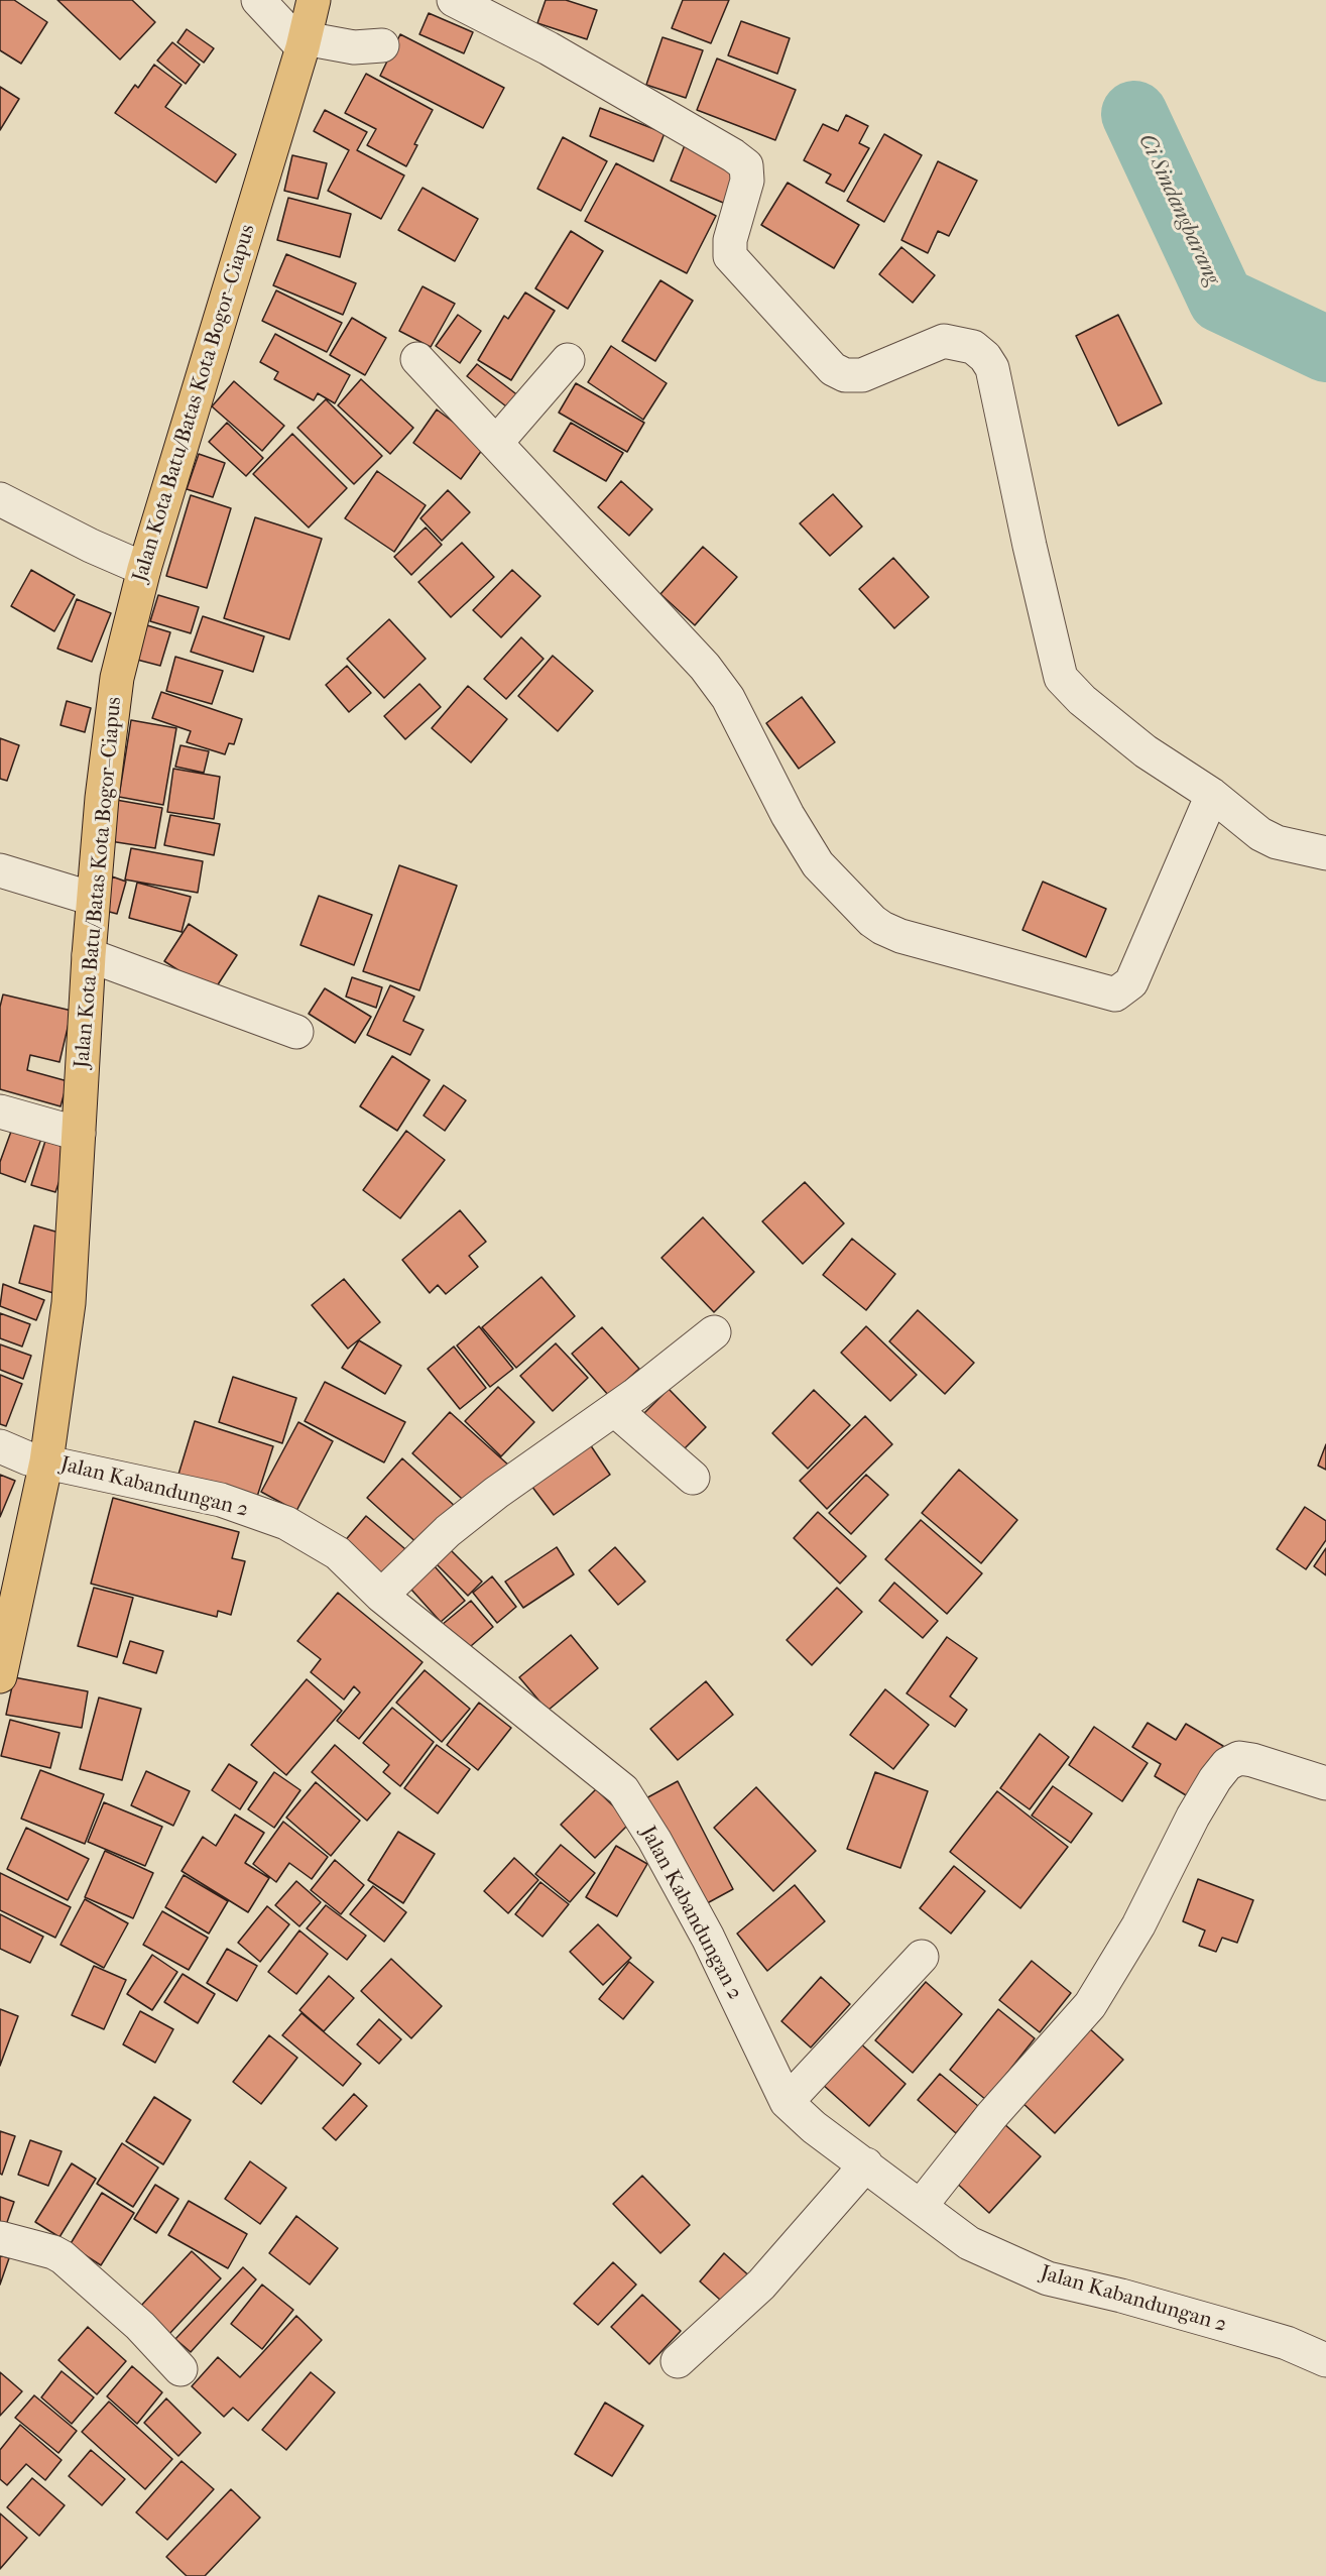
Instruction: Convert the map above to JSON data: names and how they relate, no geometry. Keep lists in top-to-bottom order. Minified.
{"streets":{"main road":["Jalan Kota Batu/Batas Kota Bogor–Ciapus"],"street":["Jalan Kabandungan 2"]},"crossings":[["Jalan Kota Batu/Batas Kota Bogor–Ciapus","Jalan Kabandungan 2"]],"water":["Ci Sindangbarang"]}
